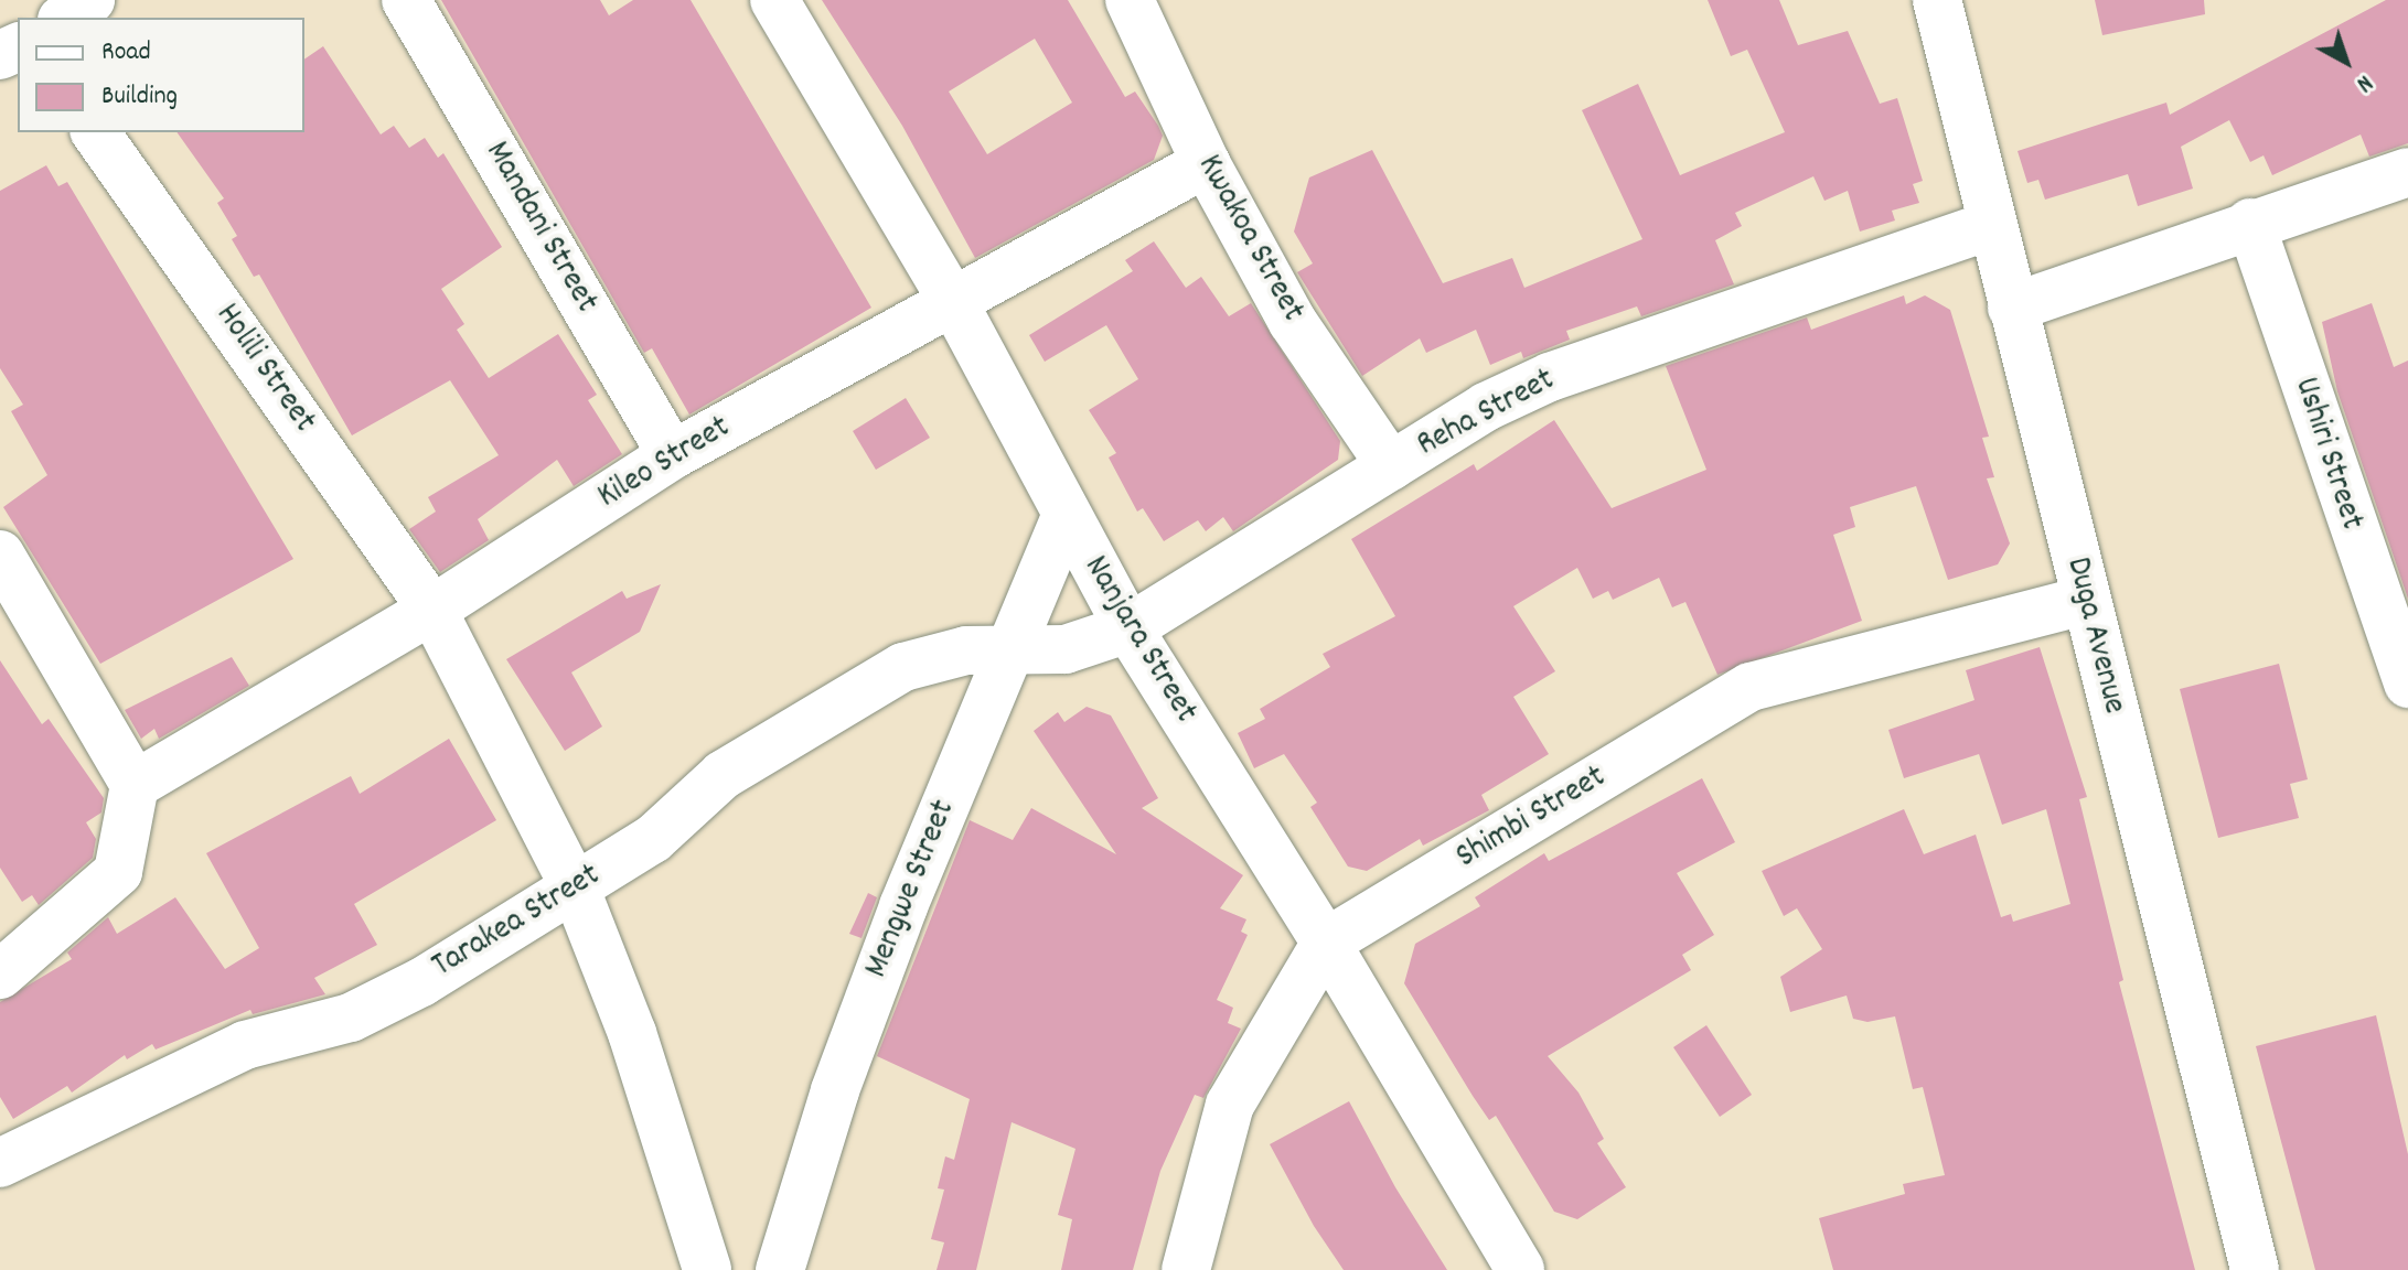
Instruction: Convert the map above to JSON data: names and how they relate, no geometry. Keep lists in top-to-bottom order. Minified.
{"streets":{"street":["Mandani Street","Kwakoa Street","Holili Street","Reha Street","Ushiri Street","Kileo Street","Duga Avenue","Nanjara Street","Shimbi Street","Mengwe Street","Tarakea Street"]},"crossings":[["Mandani Street","Kileo Street"],["Kwakoa Street","Reha Street"],["Kwakoa Street","Kileo Street"],["Holili Street","Kileo Street"],["Holili Street","Tarakea Street"],["Reha Street","Duga Avenue"],["Reha Street","Nanjara Street"],["Reha Street","Mengwe Street"],["Reha Street","Tarakea Street"],["Kileo Street","Nanjara Street"],["Duga Avenue","Shimbi Street"],["Nanjara Street","Shimbi Street"],["Nanjara Street","Mengwe Street"],["Mengwe Street","Tarakea Street"]],"legend":["Road","Building"],"north":"bottom right"}
